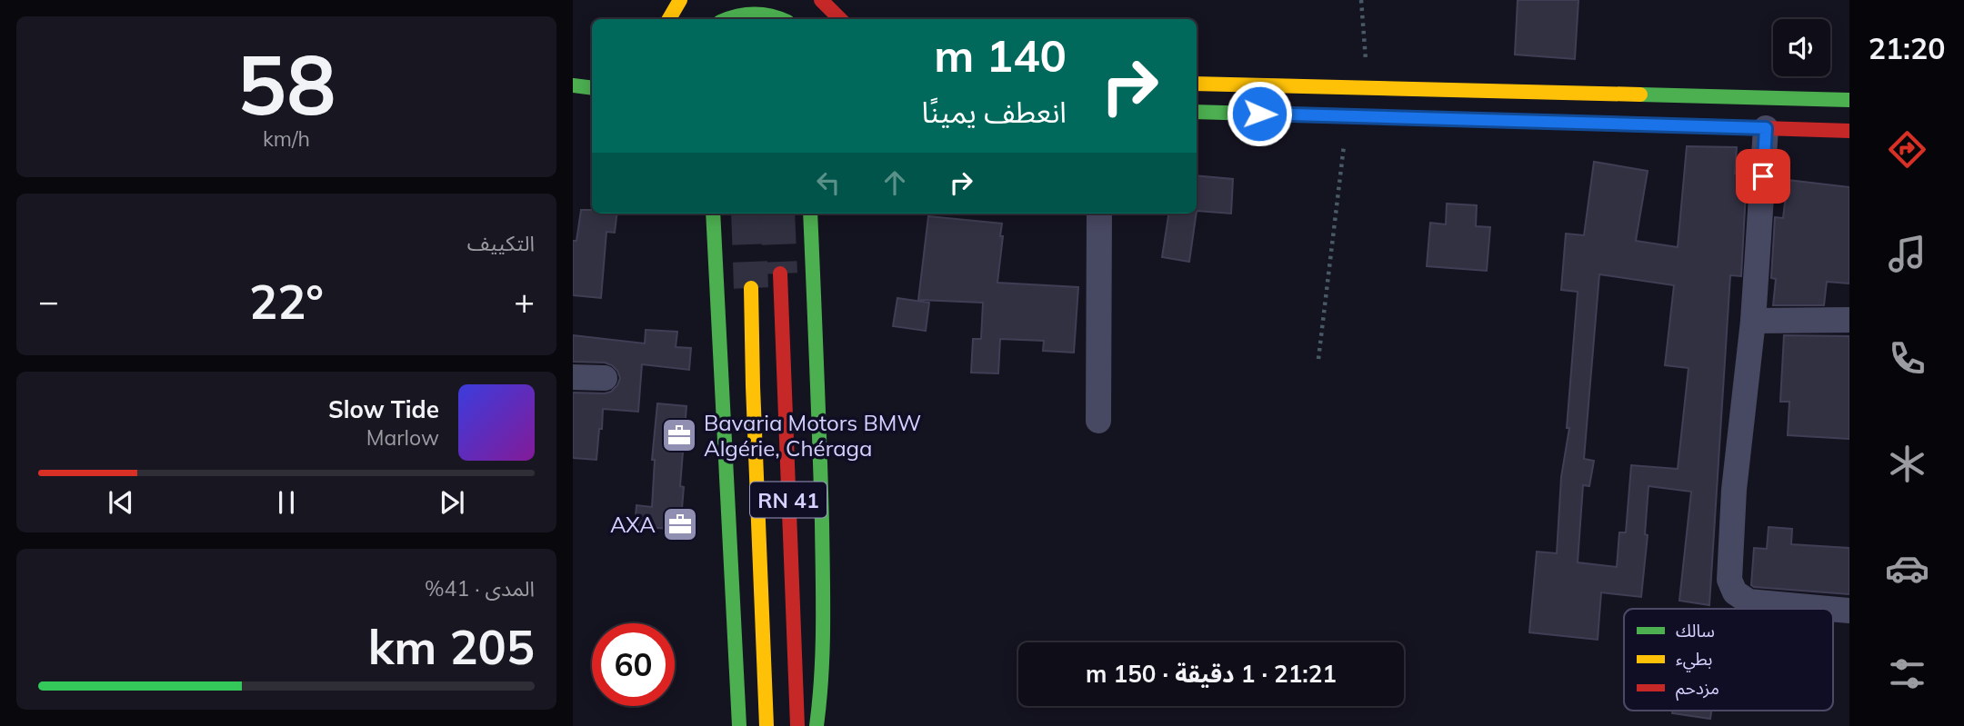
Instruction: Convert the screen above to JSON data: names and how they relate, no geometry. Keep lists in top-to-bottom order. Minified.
{"streets":{"main road":["RN 41"]},"places":{"office":["Bavaria Motors BMW Algérie, Chéraga","AXA"]},"legend":["سالك","بطيء","مزدحم"],"page":{"tabs":"21:20","tile":[["58","km/h"],"التكييف",["المدى · 41%","205 km"]],"turn":["140 m","انعطف يمينًا"],"heat":["−","22°","+"],"song":["Slow Tide","Marlow"],"limit":"60","trip":"21:21 · 1 دقيقة · 150 m"}}
